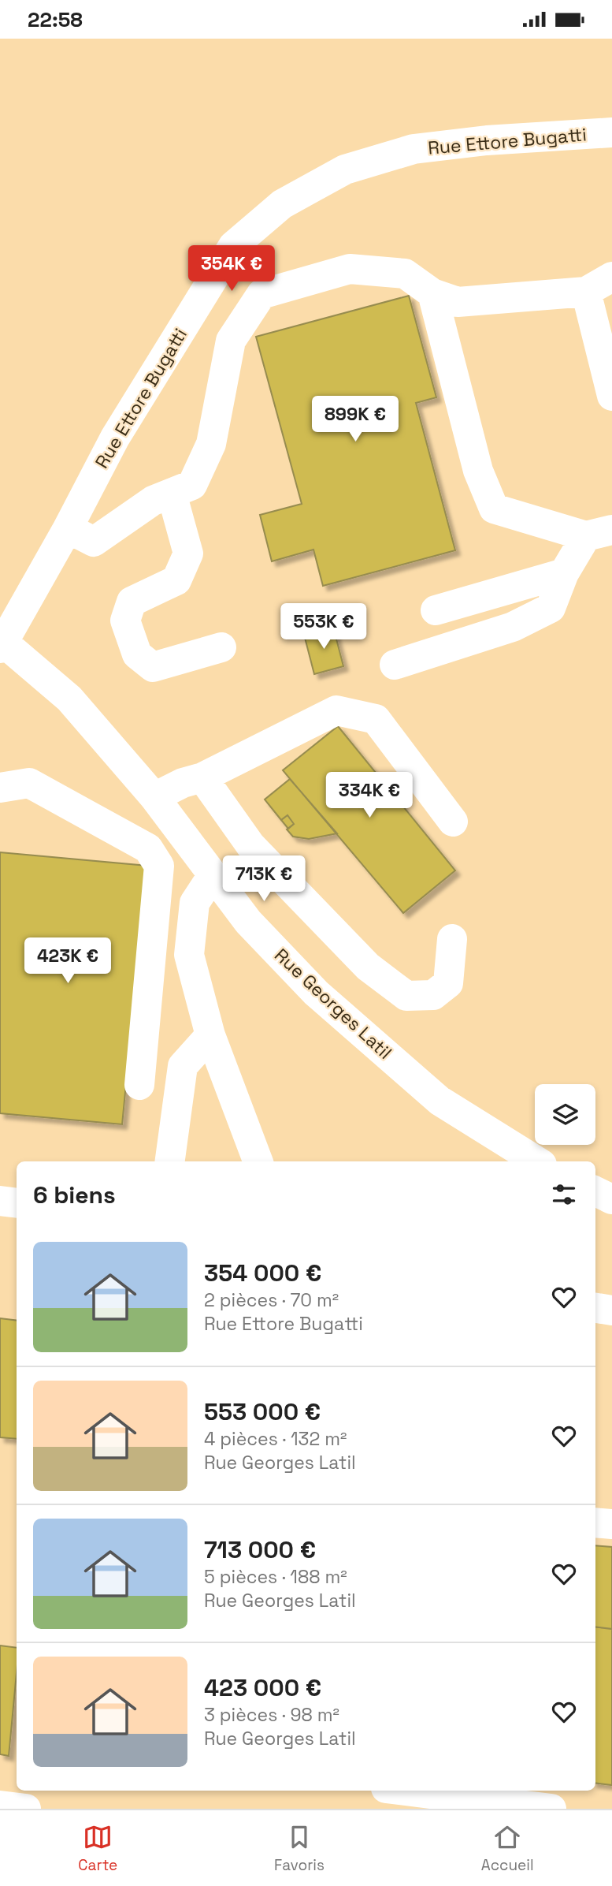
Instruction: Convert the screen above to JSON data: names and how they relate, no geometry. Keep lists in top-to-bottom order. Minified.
{"streets":{"street":["Rue Ettore Bugatti","Rue Georges Latil"]},"crossings":[["Rue Ettore Bugatti","Rue Georges Latil"]],"page":{"status":"22:58","price":["354K €","899K €","553K €","334K €","713K €","423K €"],"heading":"6 biens","list":[{"name":"354 000 €","note":"2 pièces · 70 m² · Rue Ettore Bugatti"},{"name":"553 000 €","note":"4 pièces · 132 m² · Rue Georges Latil"},{"name":"713 000 €","note":"5 pièces · 188 m² · Rue Georges Latil"},{"name":"423 000 €","note":"3 pièces · 98 m² · Rue Georges Latil"}],"tabs":["Carte","Favoris","Accueil"]}}
